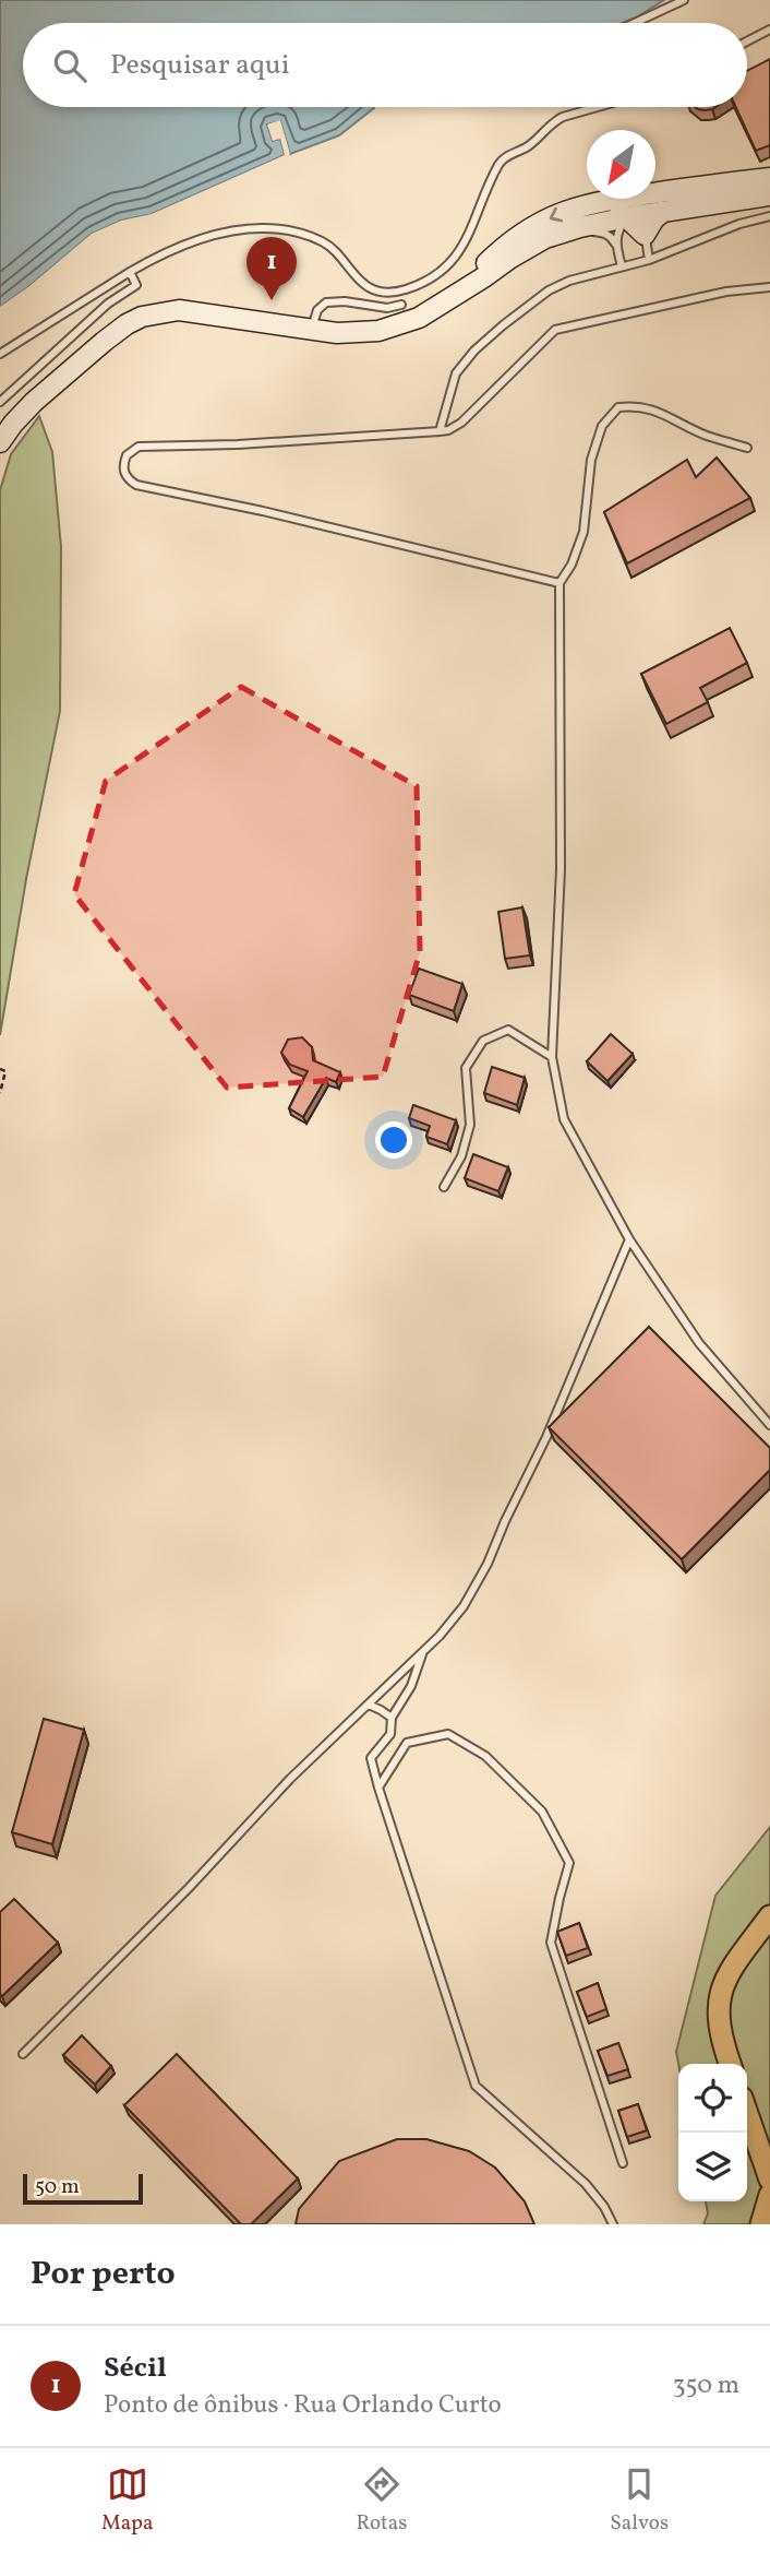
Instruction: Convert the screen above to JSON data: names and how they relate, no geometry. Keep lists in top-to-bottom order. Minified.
{"scale_bar":"50 m","north":"bottom left","page":{"search":"Pesquisar aqui","pins":"1","scale":"50 m","heading":"Por perto","list":[{"mark":"1","name":"Sécil","note":"Ponto de ônibus · Rua Orlando Curto","value":"350 m"}],"nav":["Mapa","Rotas","Salvos"]}}
